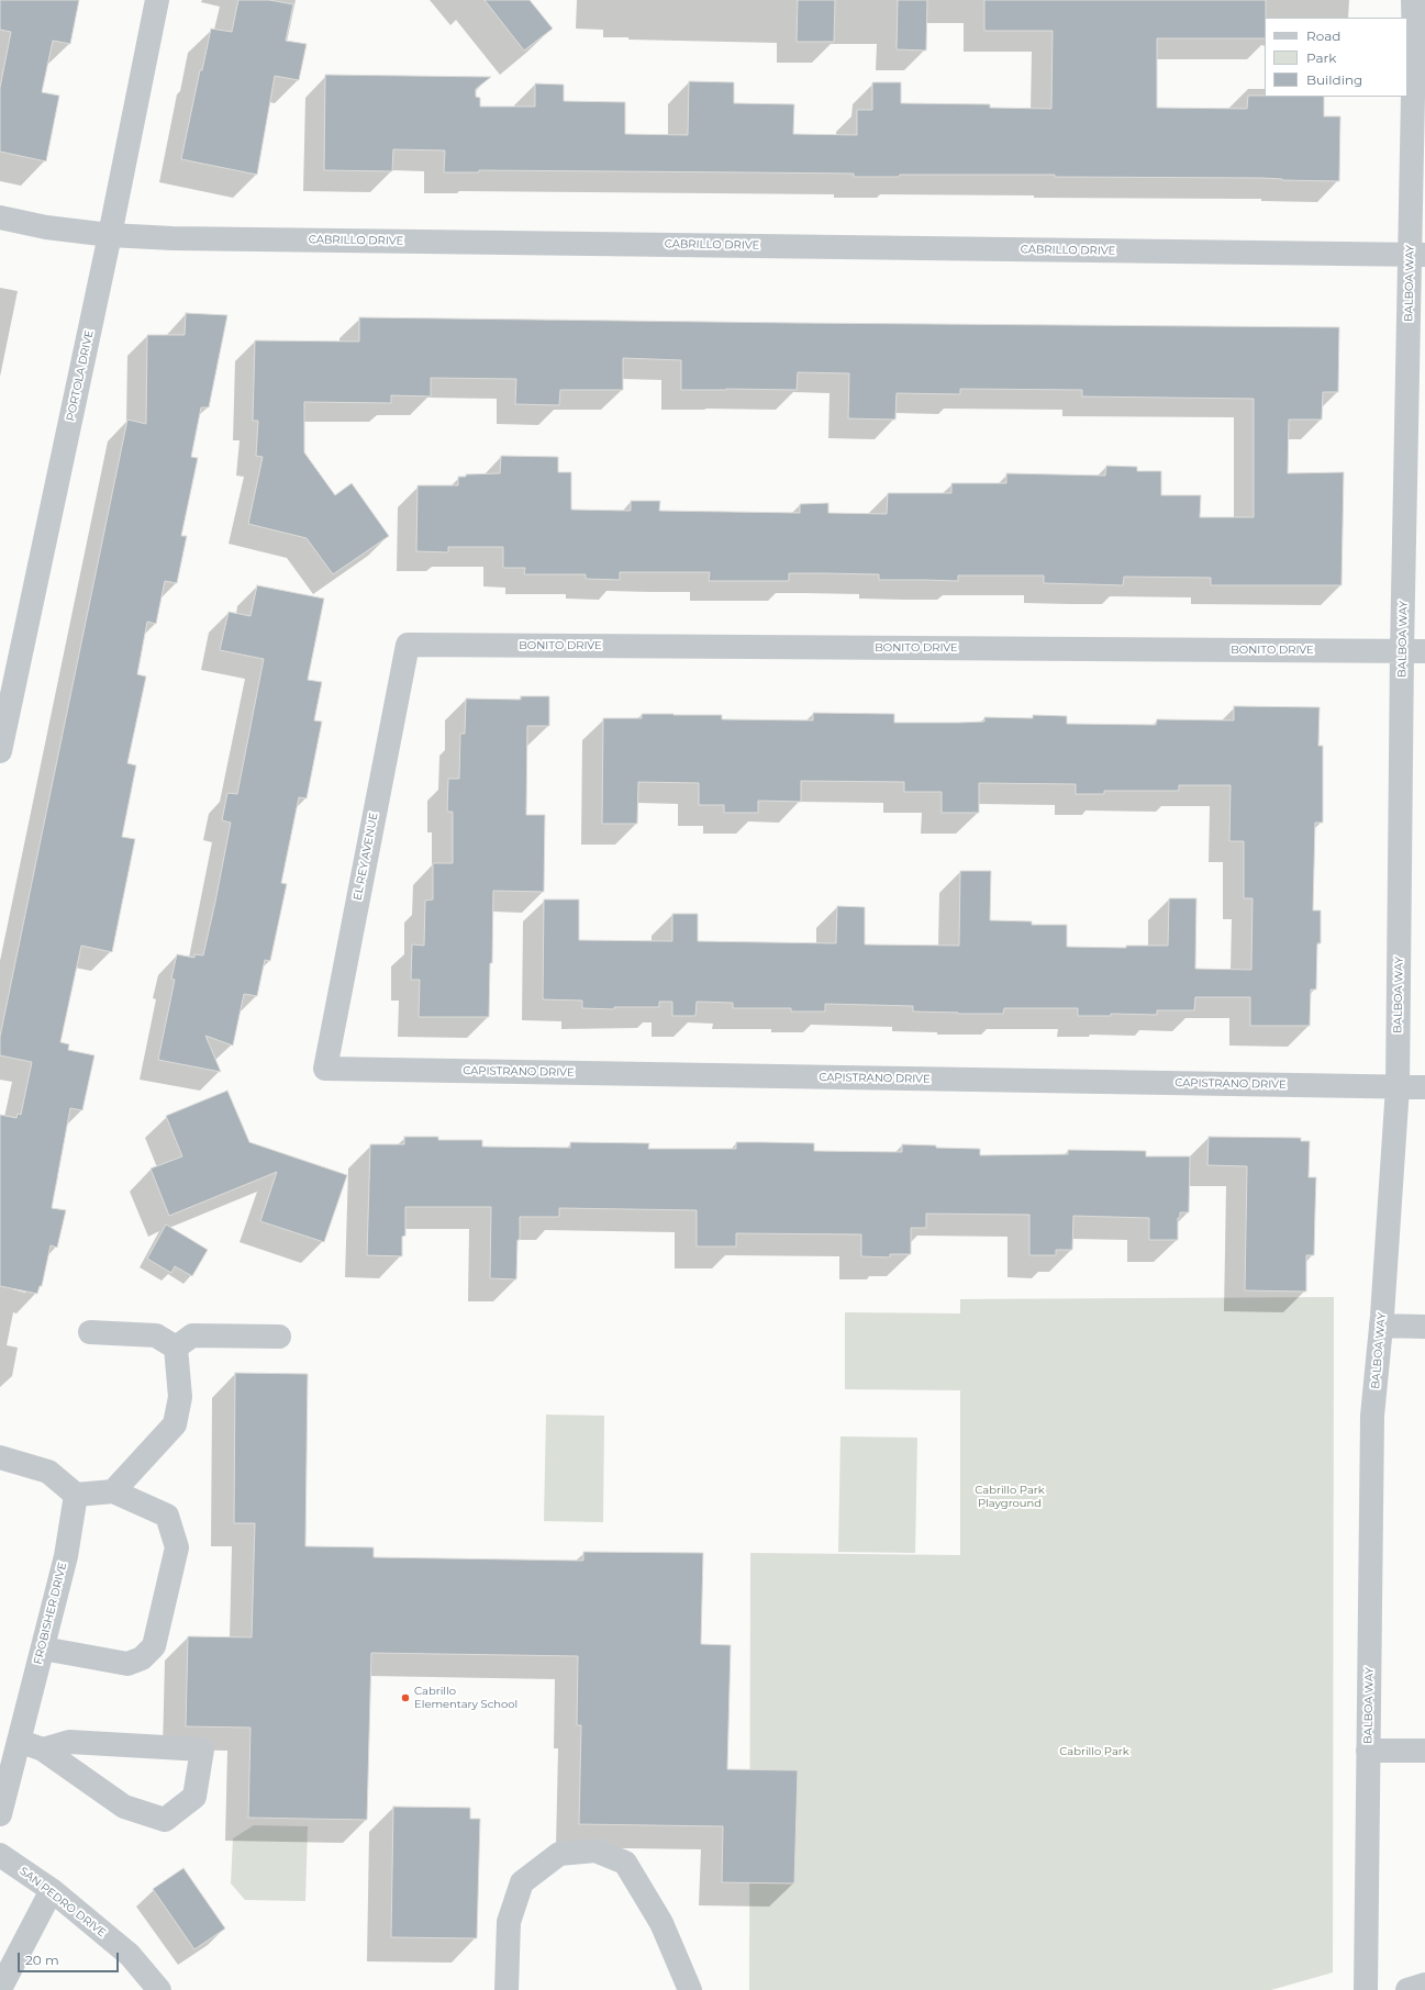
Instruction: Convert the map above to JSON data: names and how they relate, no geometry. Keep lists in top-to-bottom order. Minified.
{"streets":{"street":["CABRILLO DRIVE","BALBOA WAY","PORTOLA DRIVE","BONITO DRIVE","EL REY AVENUE","CAPISTRANO DRIVE","FROBISHER DRIVE","SAN PEDRO DRIVE"]},"crossings":[["CABRILLO DRIVE","BALBOA WAY"],["CABRILLO DRIVE","PORTOLA DRIVE"],["BALBOA WAY","BONITO DRIVE"],["BALBOA WAY","CAPISTRANO DRIVE"],["BONITO DRIVE","EL REY AVENUE"],["EL REY AVENUE","CAPISTRANO DRIVE"]],"parks":["Cabrillo Park Playground","Cabrillo Park"],"places":["Cabrillo Elementary School"],"legend":["Road","Park","Building"],"scale_bar":"20 m"}
